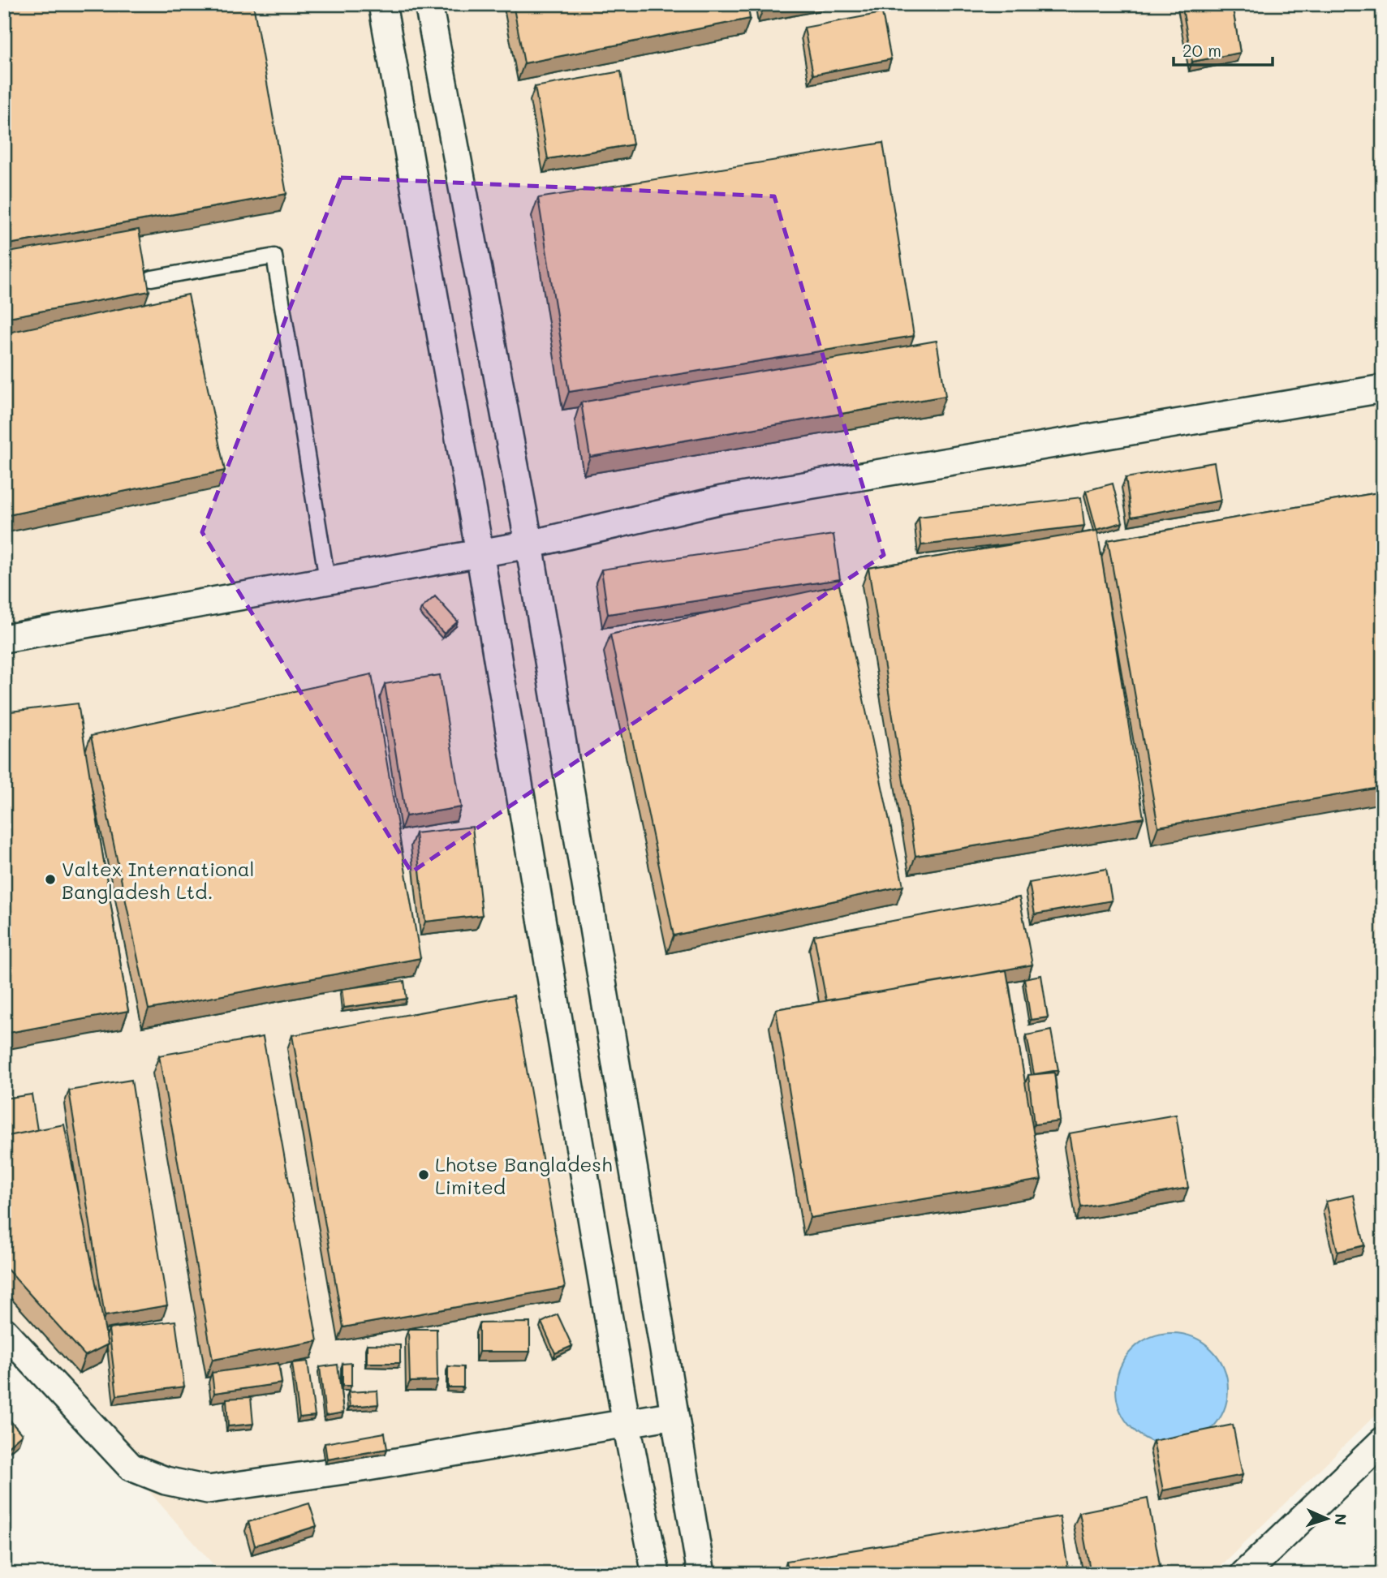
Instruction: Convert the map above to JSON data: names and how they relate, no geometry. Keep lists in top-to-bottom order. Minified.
{"places":["Valtex International Bangladesh Ltd.","Lhotse Bangladesh Limited"],"scale_bar":"20 m","north":"right"}
